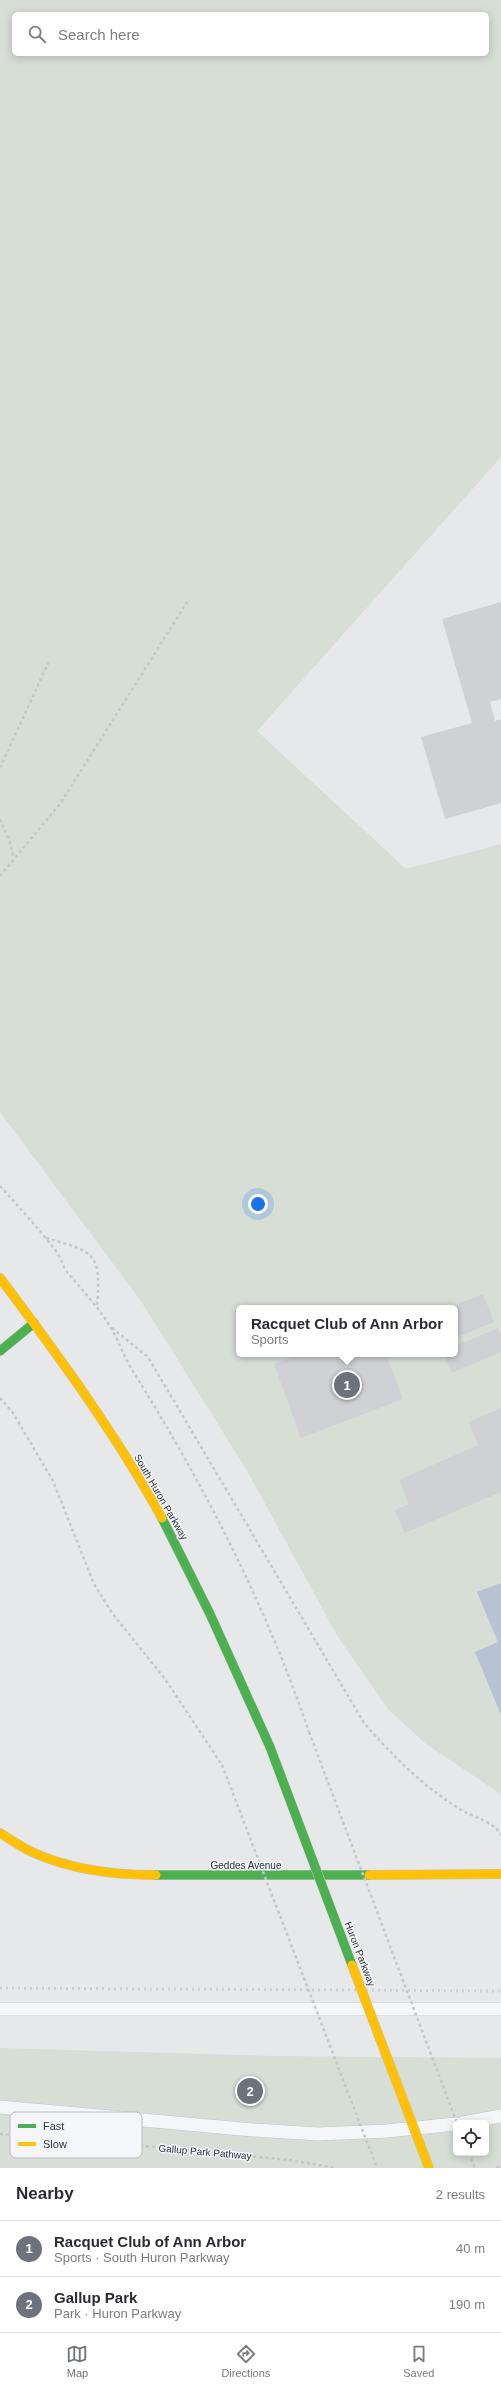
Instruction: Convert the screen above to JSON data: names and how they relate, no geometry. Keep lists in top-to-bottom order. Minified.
{"streets":{"main road":["South Huron Parkway","Geddes Avenue","Huron Parkway"],"path":["Gallup Park Pathway"]},"crossings":[["South Huron Parkway","Huron Parkway"]],"legend":["Fast","Slow"],"page":{"search":"Search here","popup":["Racquet Club of Ann Arbor","Sports"],"pins":["1","2"],"heading":["Nearby","2 results"],"list":[{"mark":"1","name":"Racquet Club of Ann Arbor","note":"Sports · South Huron Parkway","value":"40 m"},{"mark":"2","name":"Gallup Park","note":"Park · Huron Parkway","value":"190 m"}],"nav":["Map","Directions","Saved"]}}
